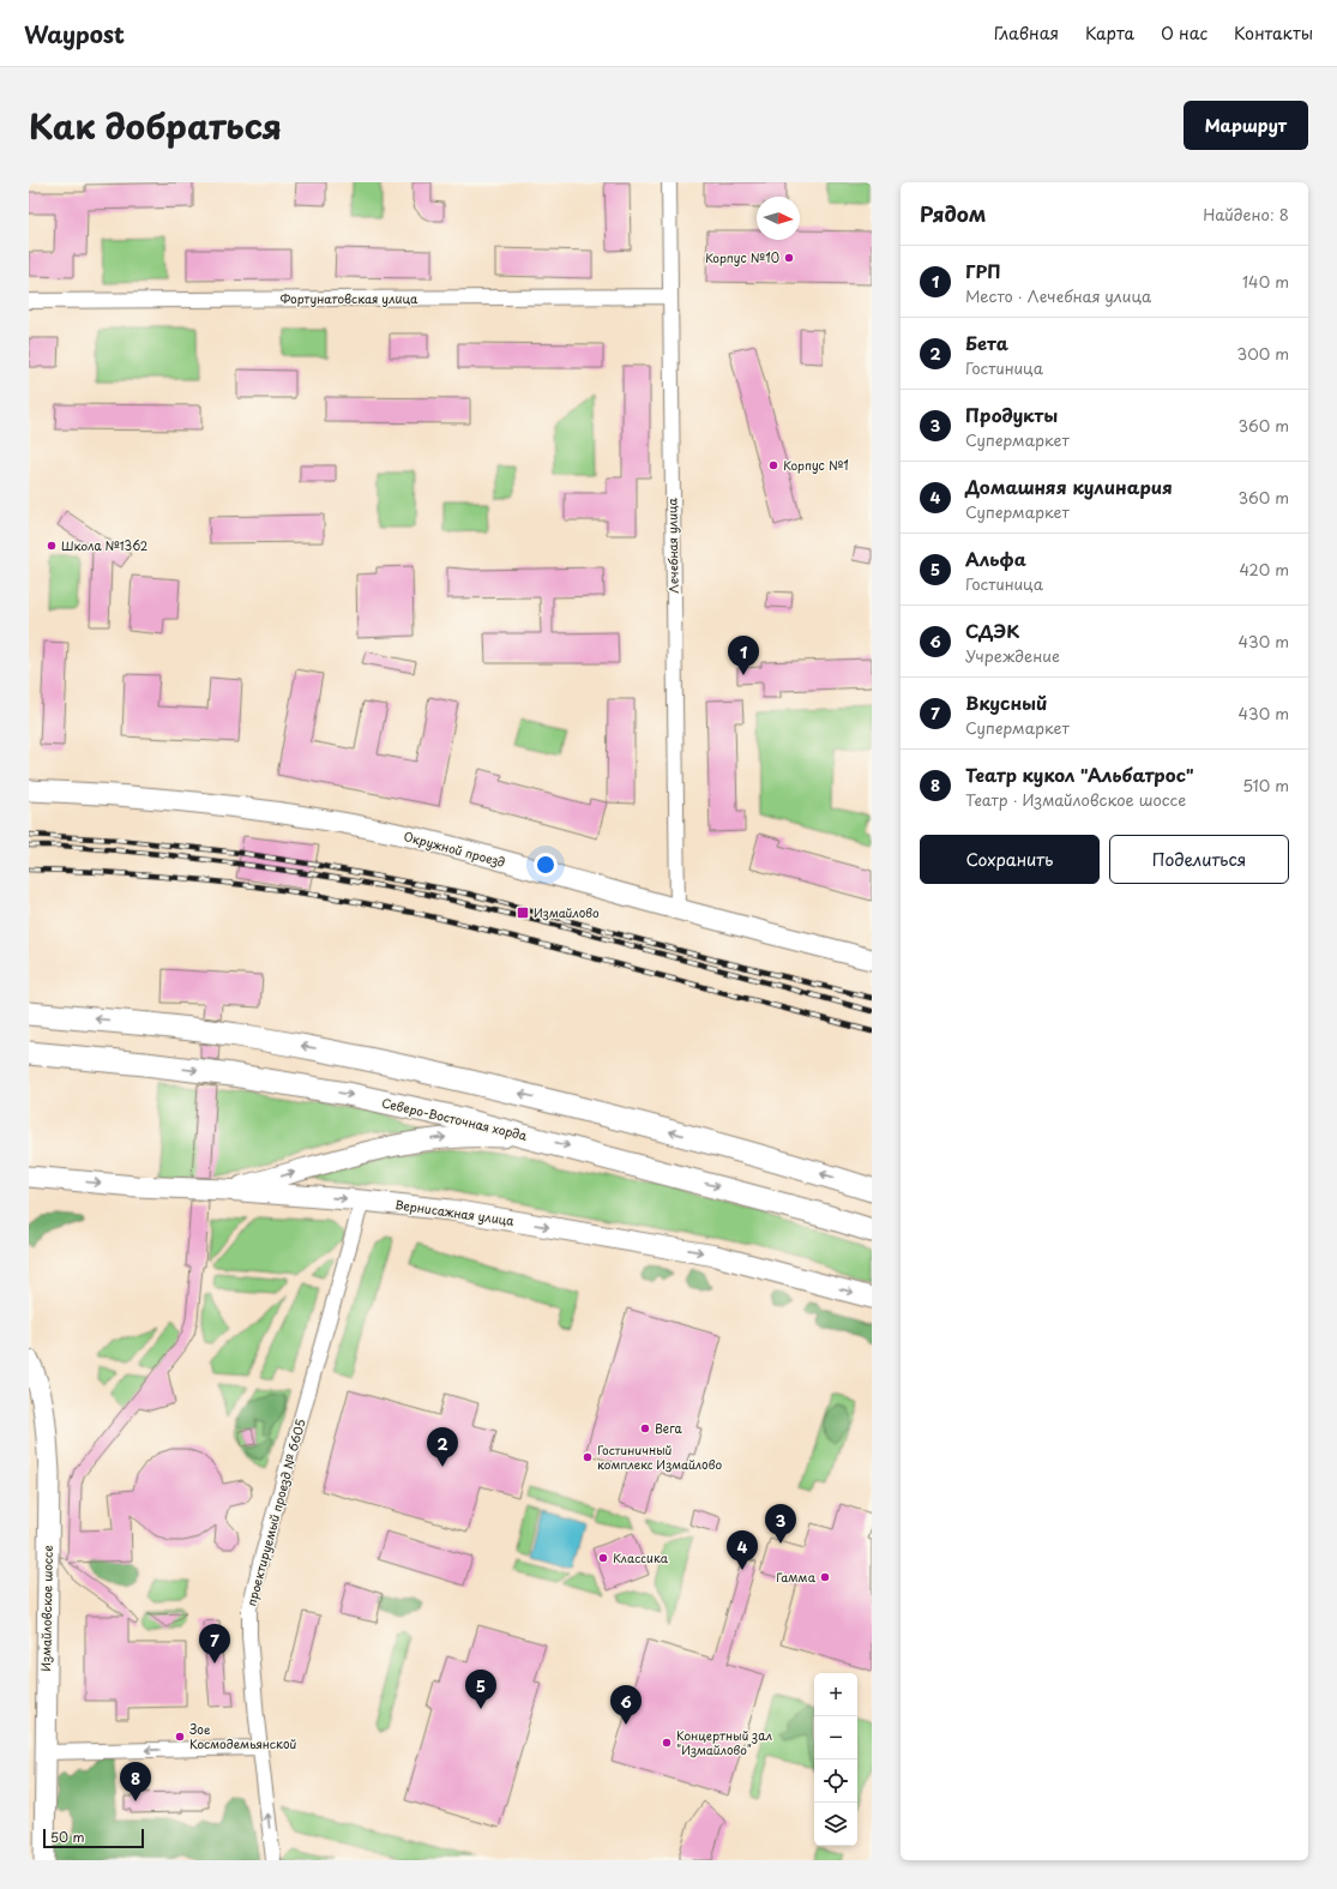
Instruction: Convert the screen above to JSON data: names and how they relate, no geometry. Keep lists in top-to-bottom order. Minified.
{"streets":{"main road":["Северо-Восточная хорда"],"street":["Фортунатовская улица","Лечебная улица","Окружной проезд","Вернисажная улица","проектируемый проезд № 6605","Измайловское шоссе"]},"crossings":[["Фортунатовская улица","Лечебная улица"],["Лечебная улица","Окружной проезд"],["Вернисажная улица","проектируемый проезд № 6605"]],"places":{"other":["Корпус №10","Корпус №1","Школа №1362","Вега","Гостиничный комплекс Измайлово","Классика","Гамма","Зое Космодемьянской","Концертный зал \"Измайлово\""],"transit":["Измайлово"]},"scale_bar":"50 m","north":"right","page":{"header":"Waypost","nav":["Главная","Карта","О нас","Контакты"],"title":"Как добраться","buttons":["Маршрут",["Сохранить","Поделиться"]],"heading":["Рядом","Найдено: 8"],"list":[{"mark":"1","name":"ГРП","note":"Место · Лечебная улица","value":"140 m"},{"mark":"2","name":"Бета","note":"Гостиница","value":"300 m"},{"mark":"3","name":"Продукты","note":"Супермаркет","value":"360 m"},{"mark":"4","name":"Домашняя кулинария","note":"Супермаркет","value":"360 m"},{"mark":"5","name":"Альфа","note":"Гостиница","value":"420 m"},{"mark":"6","name":"СДЭК","note":"Учреждение","value":"430 m"},{"mark":"7","name":"Вкусный","note":"Супермаркет","value":"430 m"},{"mark":"8","name":"Театр кукол \"Альбатрос\"","note":"Театр · Измайловское шоссе","value":"510 m"}],"pins":["1","2","3","4","7","5","6","8"],"map_buttons":["+","−"],"scale":"50 m"}}
